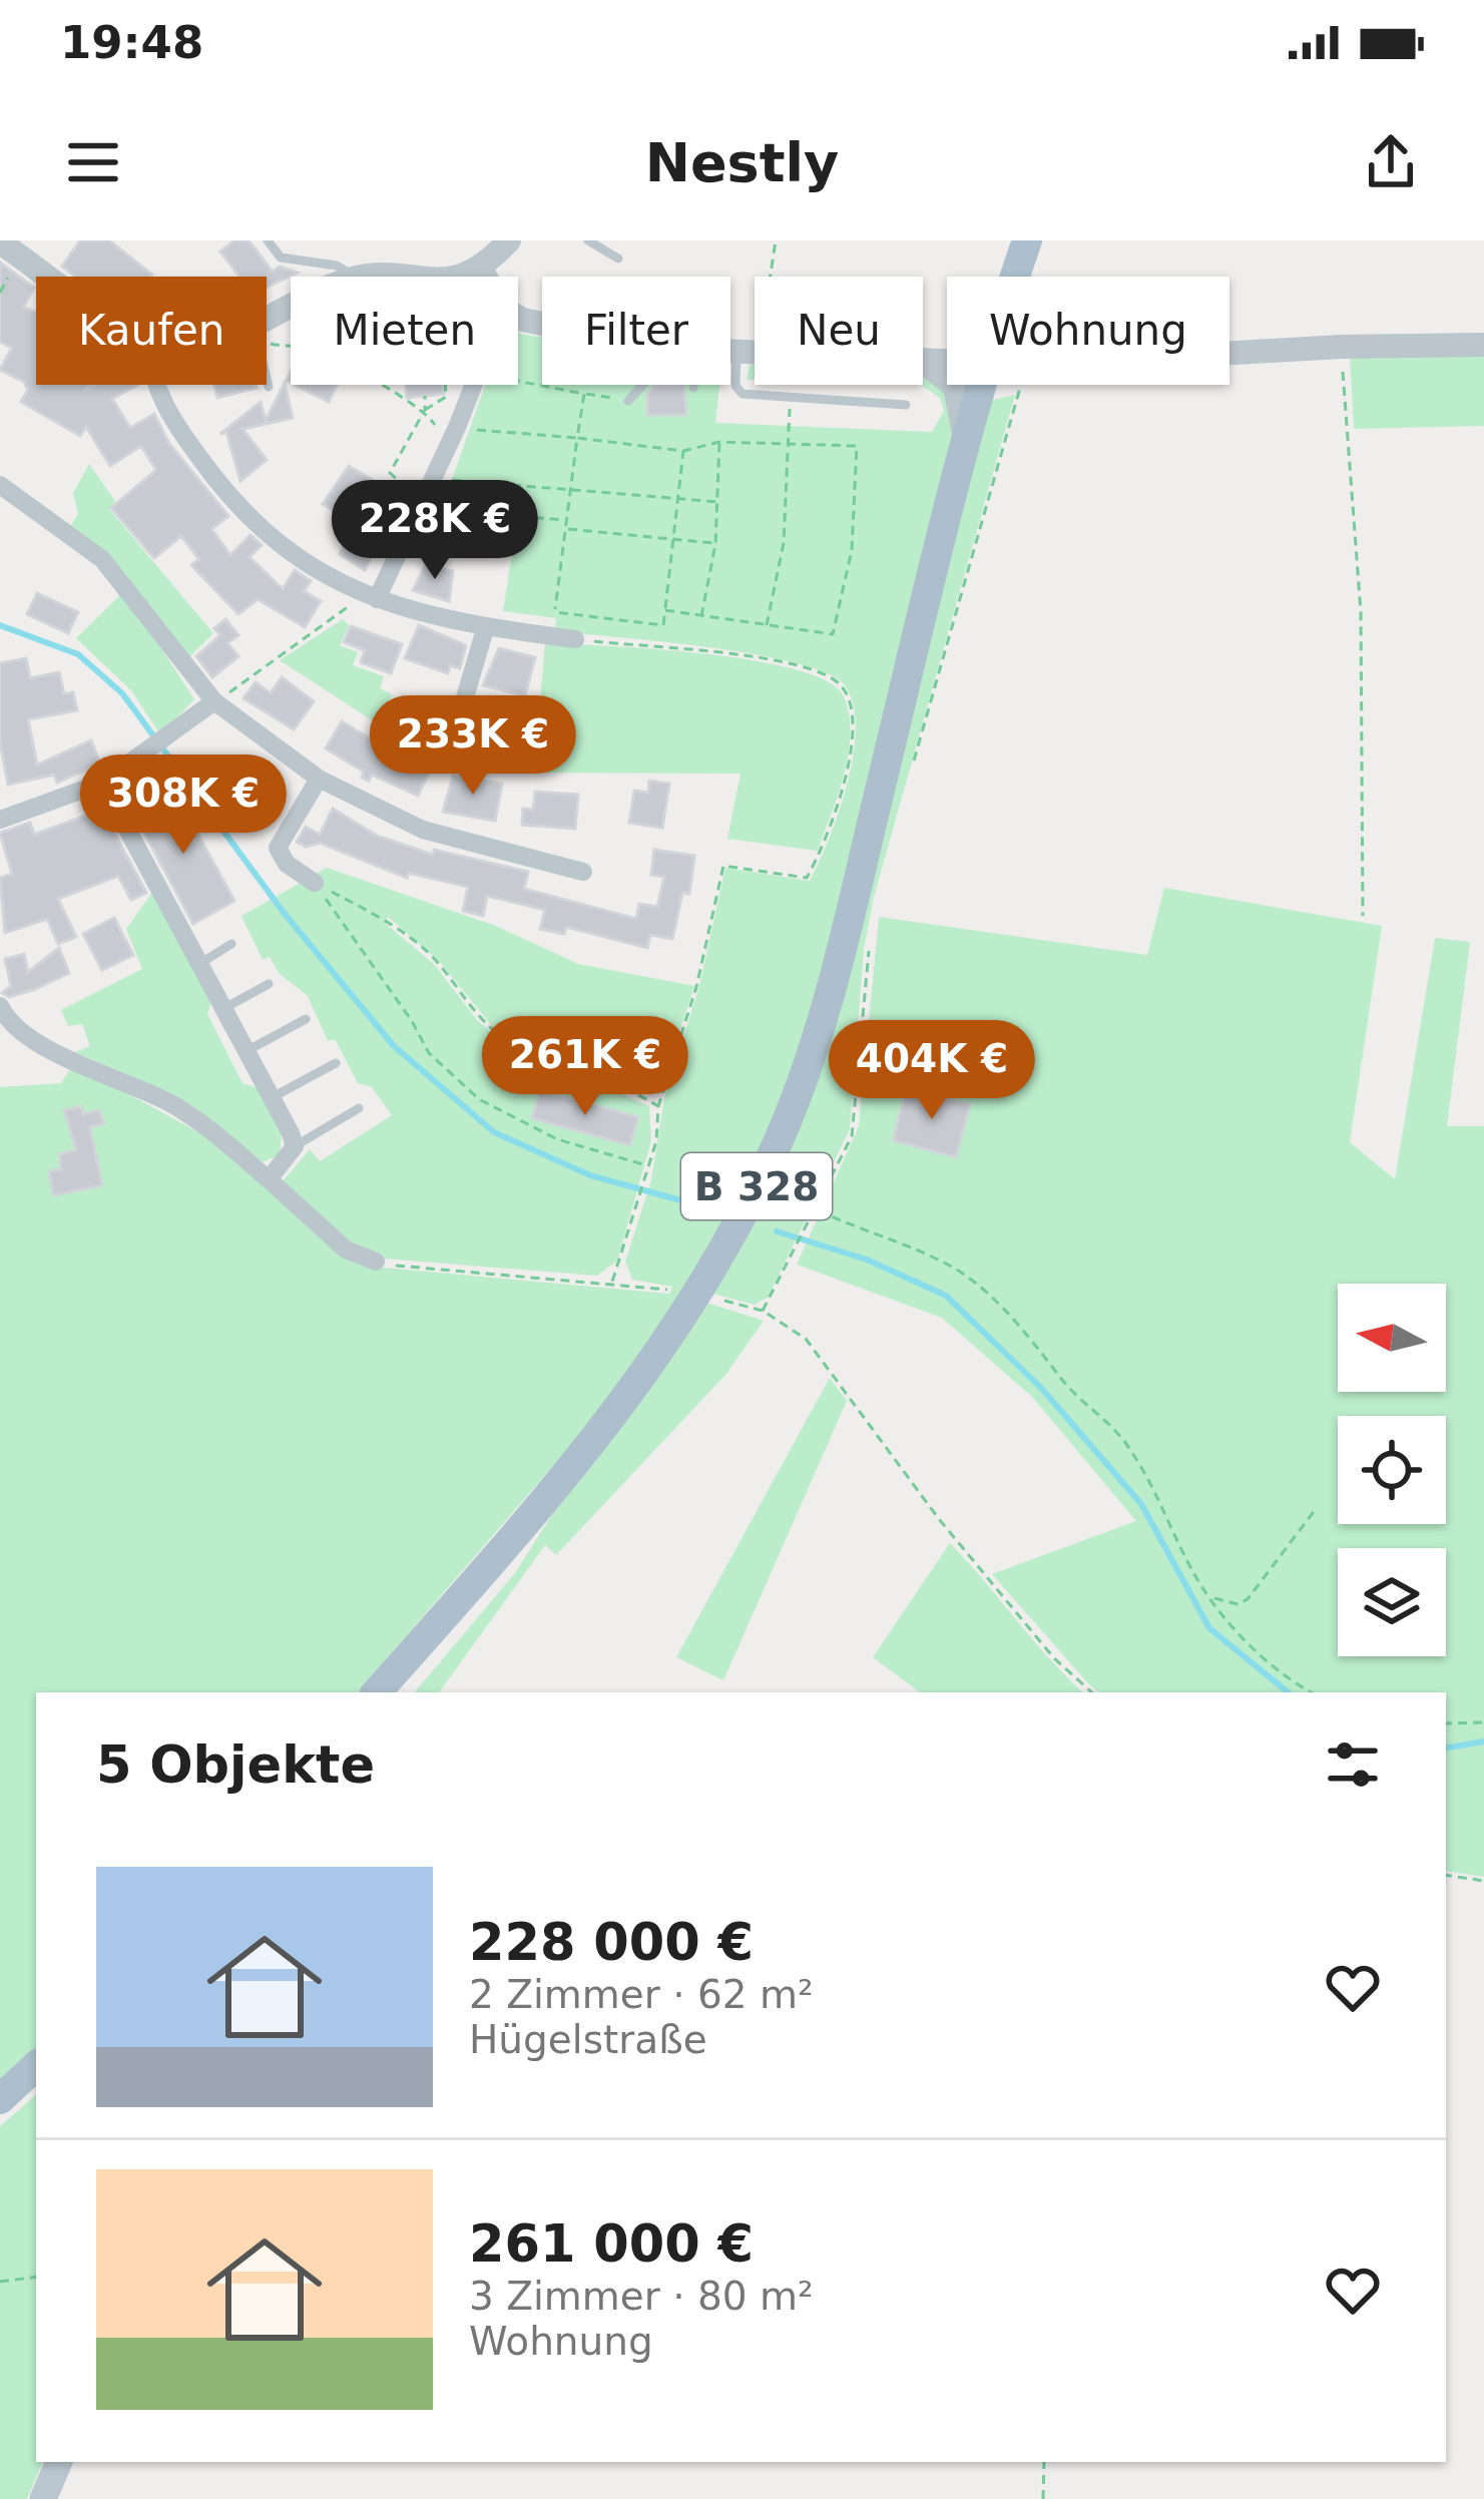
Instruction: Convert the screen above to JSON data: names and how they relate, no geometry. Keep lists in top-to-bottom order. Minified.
{"streets":{"main road":["B 328"]},"north":"left","page":{"status":"19:48","header":"Nestly","chip":["Kaufen","Mieten","Filter","Neu","Wohnung"],"price":["228K €","233K €","308K €","261K €","404K €"],"heading":"5 Objekte","list":[{"name":"228 000 €","note":"2 Zimmer · 62 m² · Hügelstraße"},{"name":"261 000 €","note":"3 Zimmer · 80 m² · Wohnung"}]}}
